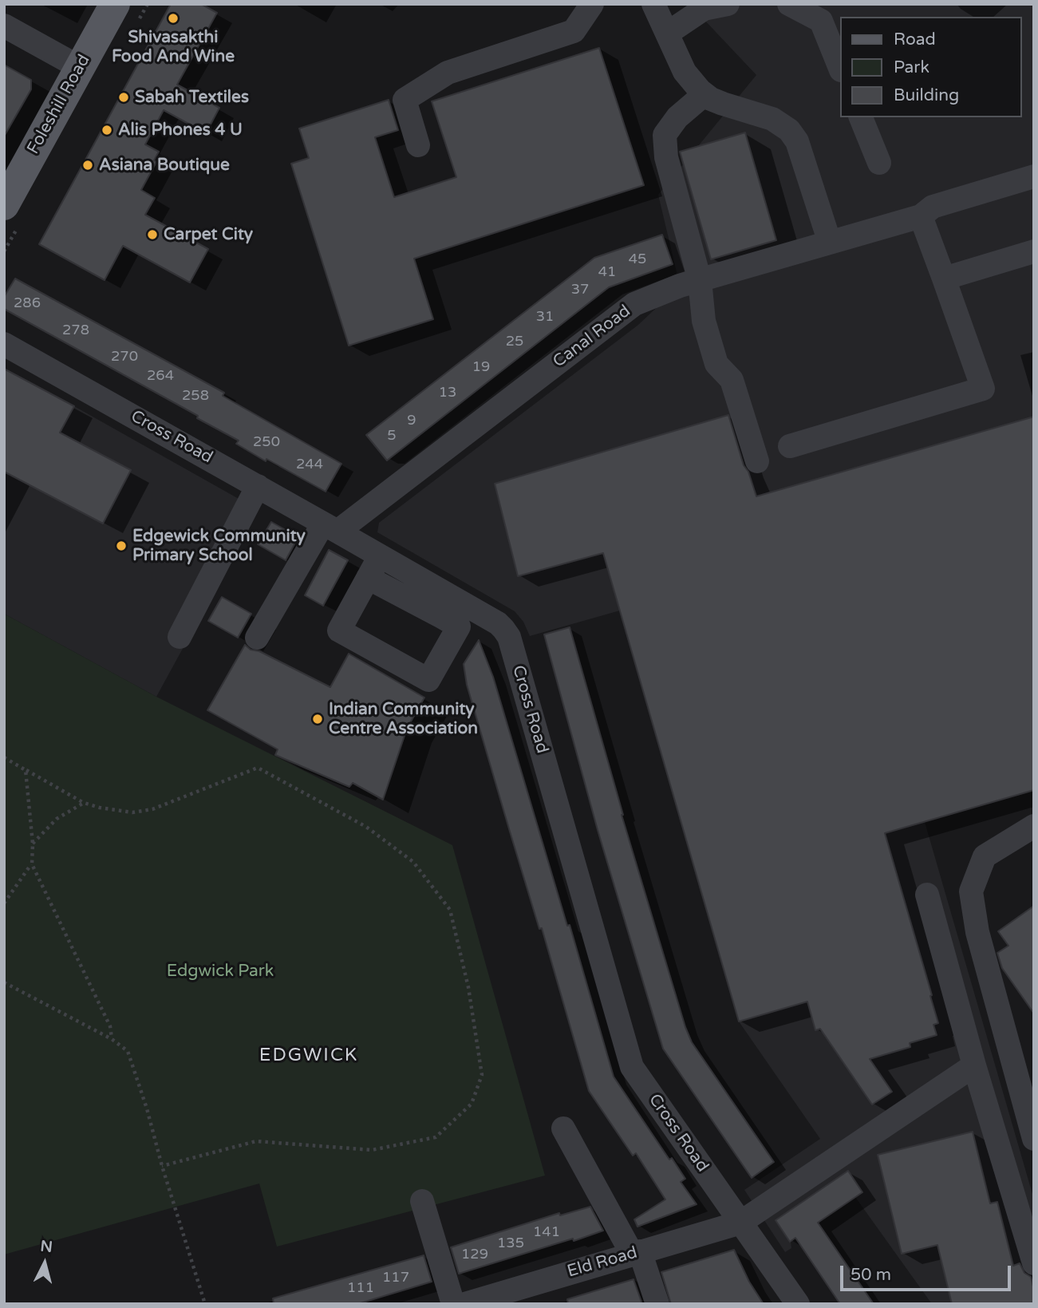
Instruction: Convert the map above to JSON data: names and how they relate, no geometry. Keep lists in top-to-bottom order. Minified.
{"streets":{"main road":["Foleshill Road"],"street":["Canal Road","Cross Road","Eld Road"]},"crossings":[["Canal Road","Cross Road"],["Cross Road","Eld Road"]],"districts":["EDGWICK"],"parks":["Edgwick Park"],"places":["Shivasakthi Food And Wine","Sabah Textiles","Alis Phones 4 U","Asiana Boutique","Carpet City","Edgewick Community Primary School","Indian Community Centre Association"],"house_numbers":["45","41","37","286","31","278","25","270","19","264","13","258","9","5","250","244","141","135","129","117","111"],"legend":["Road","Park","Building"],"scale_bar":"50 m","north":"top"}
